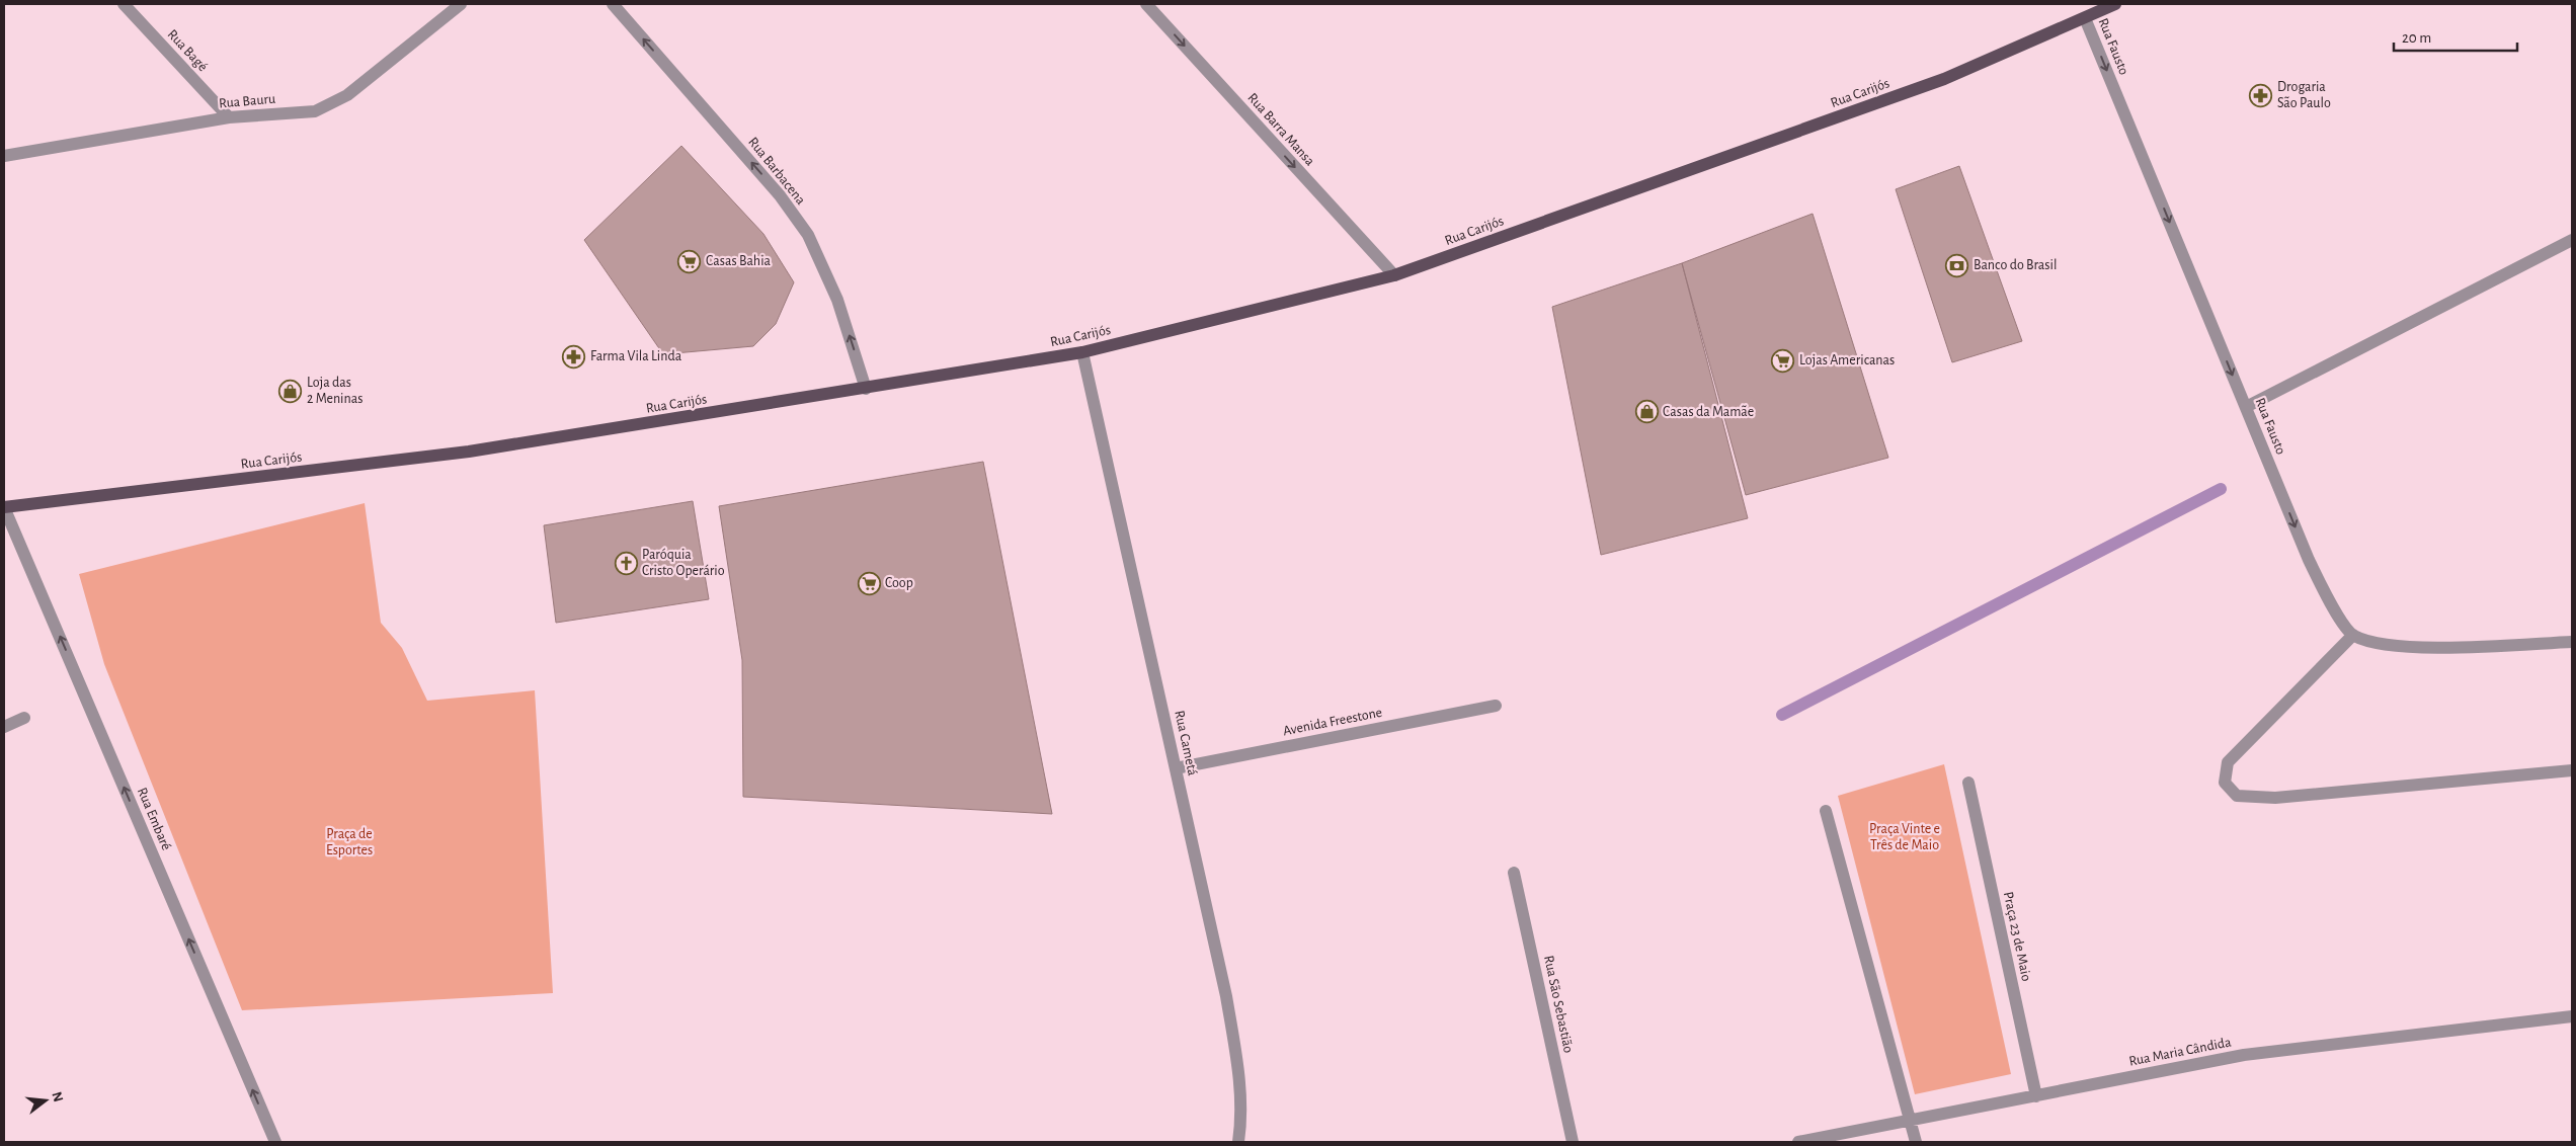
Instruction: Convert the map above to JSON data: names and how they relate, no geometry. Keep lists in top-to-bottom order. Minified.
{"streets":{"main road":["Rua Carijós"],"street":["Rua Fausto","Rua Bagé","Rua Bauru","Rua Barra Mansa","Rua Barbacena","Avenida Freestone","Rua Cametá","Rua Embaré","Praça 23 de Maio","Rua São Sebastião","Rua Maria Cândida"]},"crossings":[["Rua Fausto","Rua Carijós"],["Rua Bagé","Rua Bauru"],["Rua Carijós","Rua Barra Mansa"],["Rua Carijós","Rua Barbacena"],["Rua Carijós","Rua Cametá"],["Rua Carijós","Rua Embaré"],["Avenida Freestone","Rua Cametá"],["Praça 23 de Maio","Rua Maria Cândida"]],"one_way":["Rua Fausto","Rua Barra Mansa","Rua Barbacena","Rua Embaré"],"parks":["Praça Vinte e Três de Maio","Praça de Esportes"],"places":{"pharmacy":["Drogaria São Paulo","Farma Vila Linda"],"supermarket":["Casas Bahia","Lojas Americanas","Coop"],"bank":["Banco do Brasil"],"shop":["Loja das 2 Meninas","Casas da Mamãe"],"church":["Paróquia Cristo Operário"]},"scale_bar":"20 m","north":"right"}
